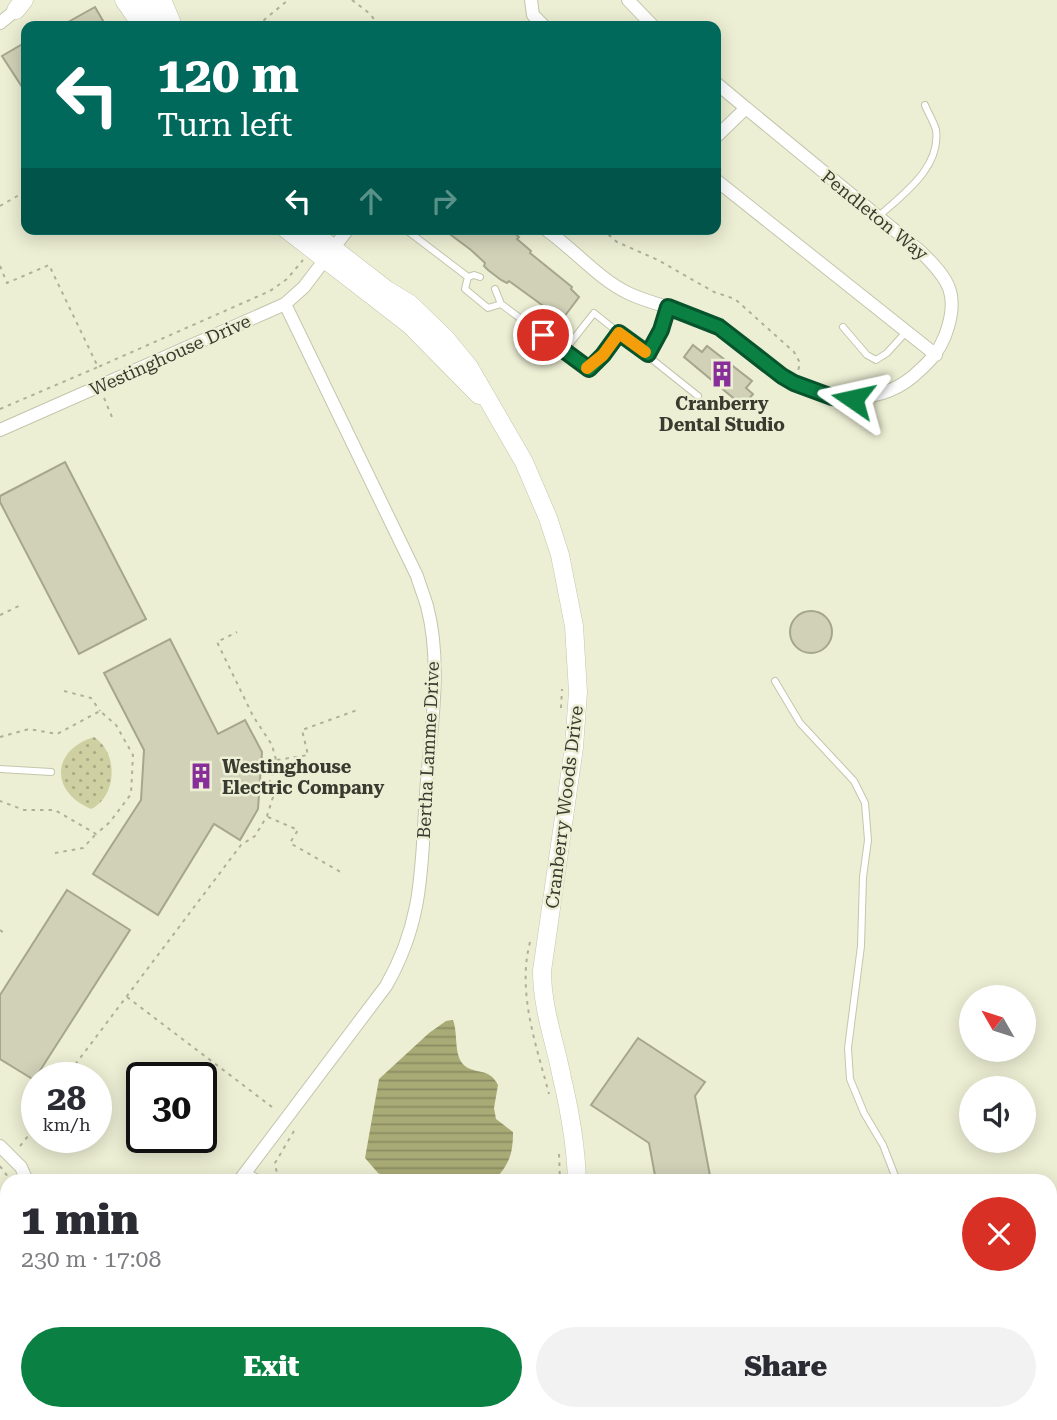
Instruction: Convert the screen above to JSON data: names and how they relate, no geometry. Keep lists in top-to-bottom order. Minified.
{"streets":{"street":["Pendleton Way","Westinghouse Drive","Bertha Lamme Drive","Cranberry Woods Drive"]},"crossings":[["Westinghouse Drive","Bertha Lamme Drive"],["Westinghouse Drive","Cranberry Woods Drive"]],"places":{"building":["Cranberry Dental Studio","Westinghouse Electric Company"]},"north":"top left","page":{"turn":["120 m","Turn left"],"speed":"28 km/h","limit":"30","heading":["1 min","230 m · 17:08"],"buttons":["Exit","Share"]}}
